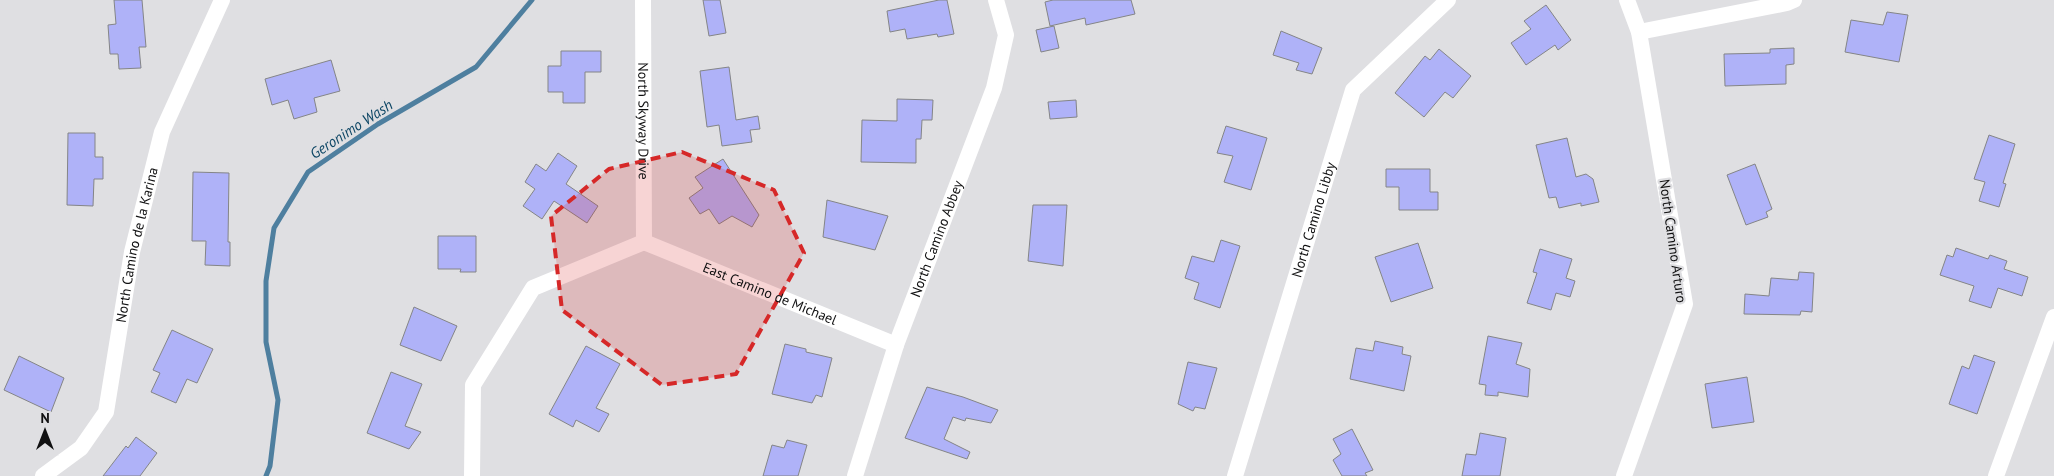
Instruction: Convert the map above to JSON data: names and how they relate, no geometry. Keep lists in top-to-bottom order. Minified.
{"streets":{"street":["North Skyway Drive","North Camino Libby","North Camino Abbey","North Camino Arturo","North Camino de la Karina","East Camino de Michael"]},"crossings":[["North Skyway Drive","East Camino de Michael"],["North Camino Abbey","East Camino de Michael"]],"water":["Geronimo Wash"],"north":"top"}
